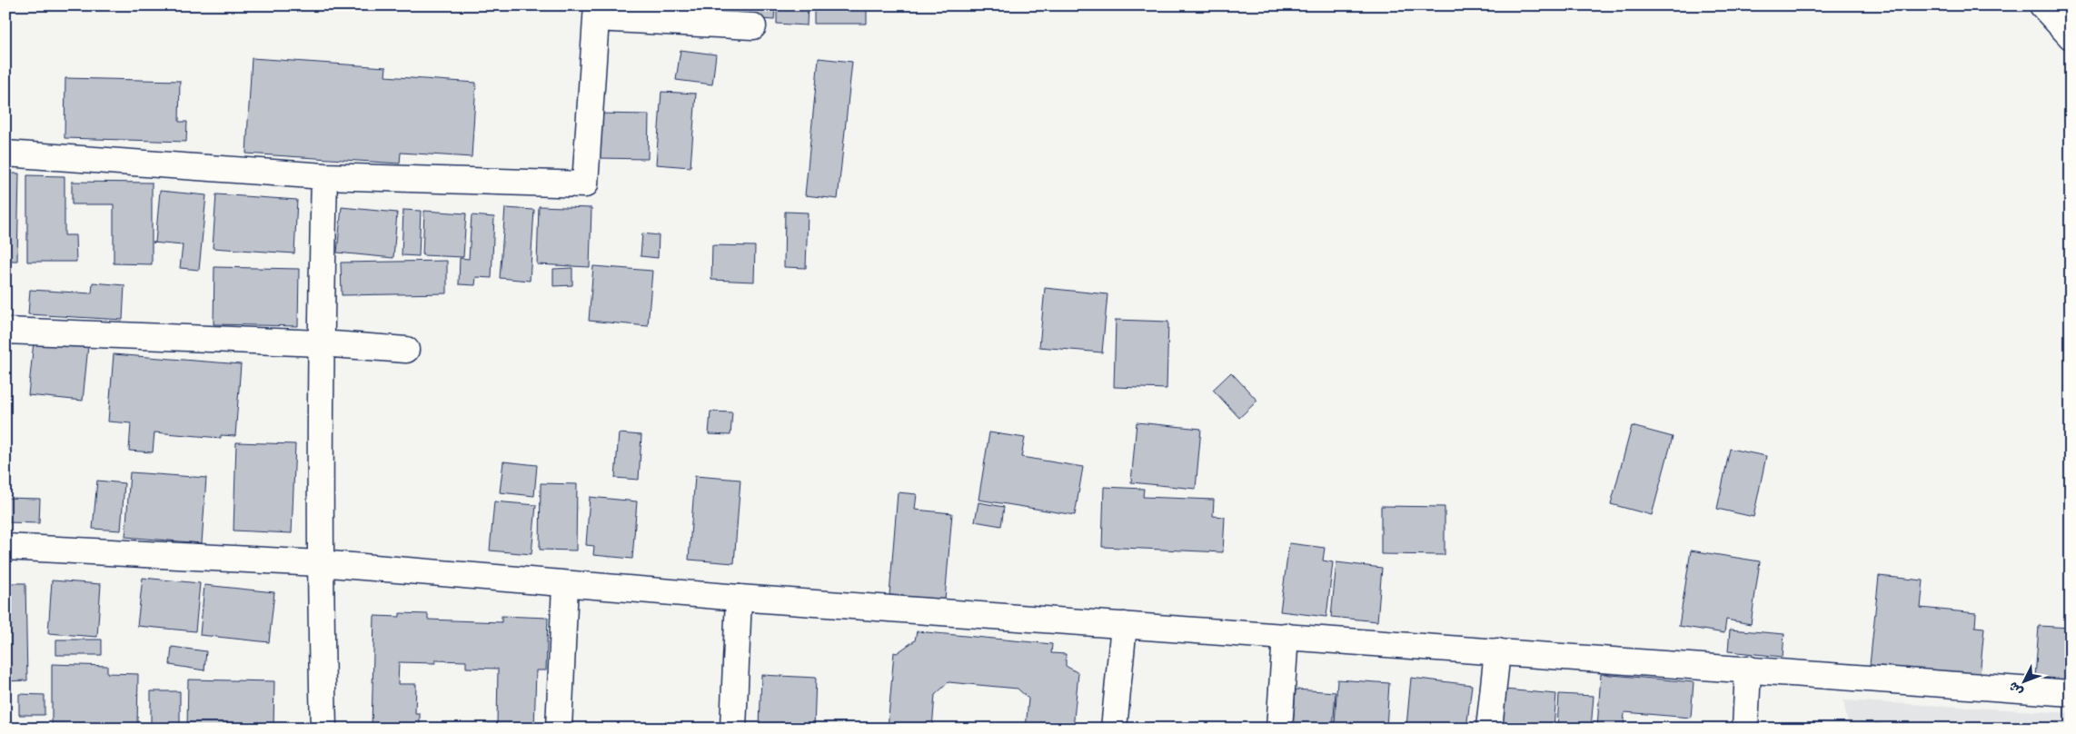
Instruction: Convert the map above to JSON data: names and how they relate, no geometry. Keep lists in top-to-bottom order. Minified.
{"north":"bottom left"}
